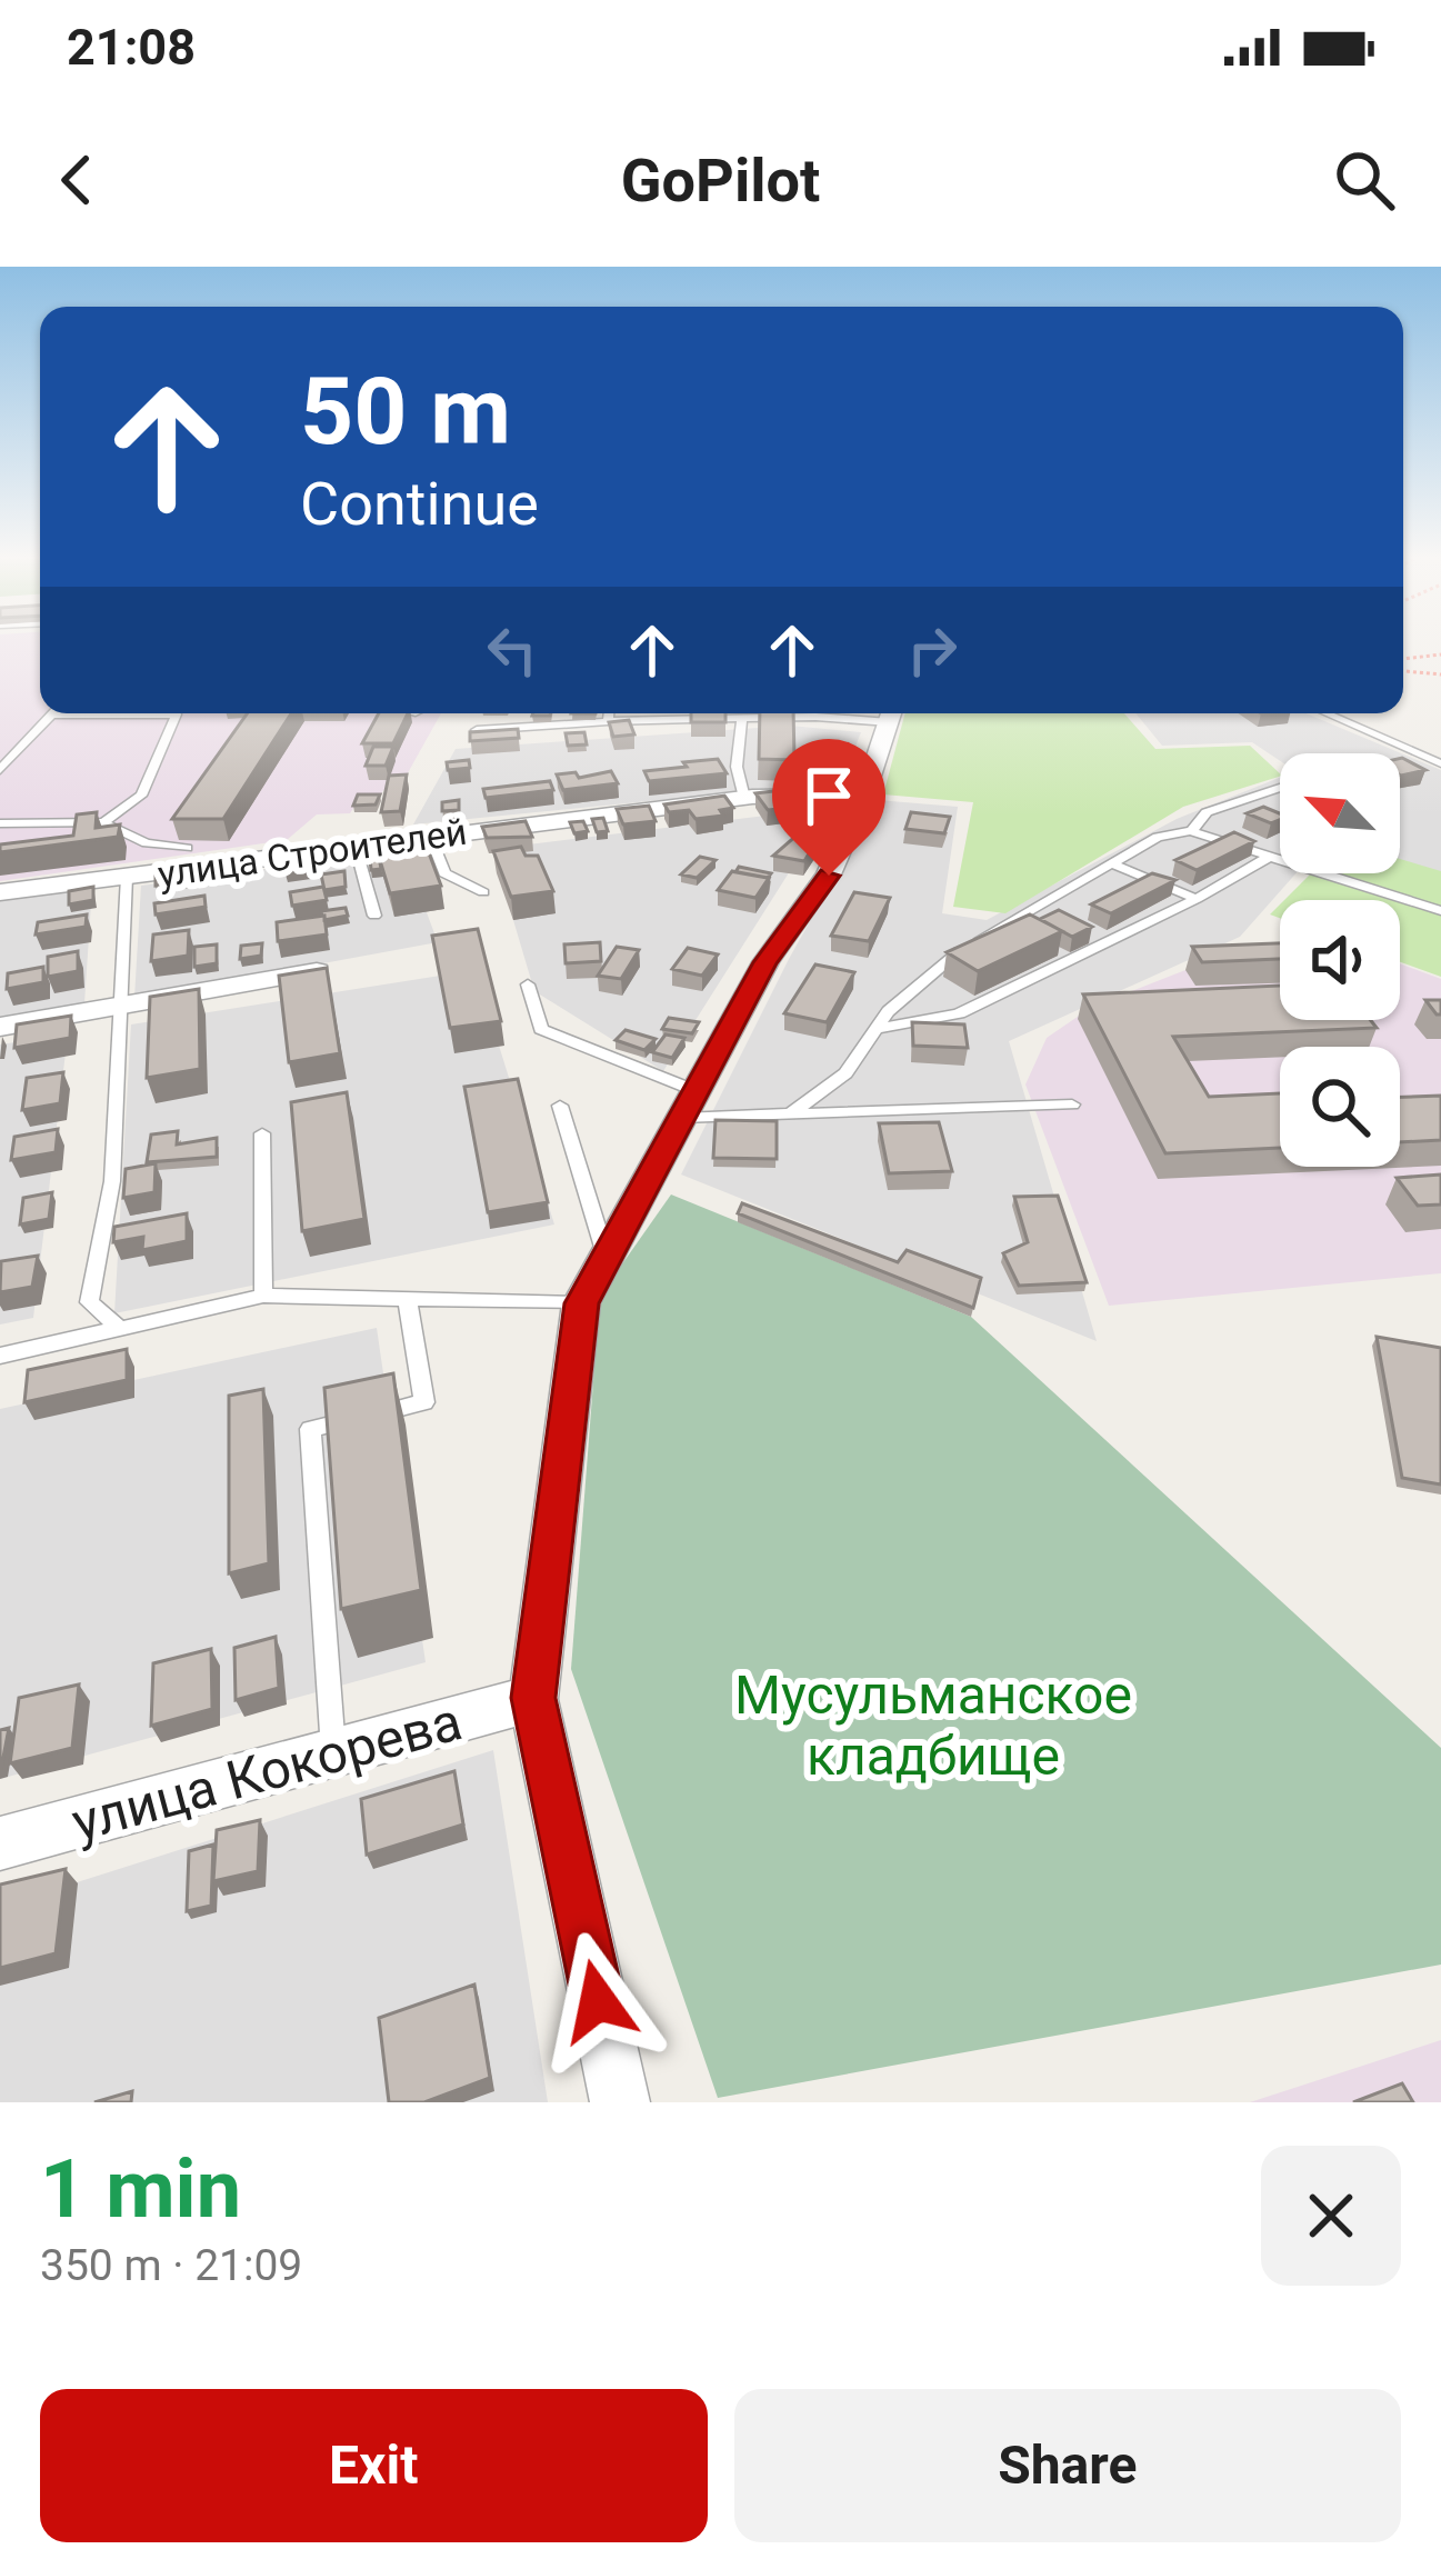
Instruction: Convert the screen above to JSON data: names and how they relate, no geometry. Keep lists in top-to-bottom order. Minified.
{"streets":{"street":["улица Строителей","улица Кокорева"]},"parks":["Мусульманское кладбище"],"north":"top left","page":{"status":"21:08","header":"GoPilot","turn":["50 m","Continue"],"heading":["1 min","350 m · 21:09"],"buttons":["Exit","Share"]}}
